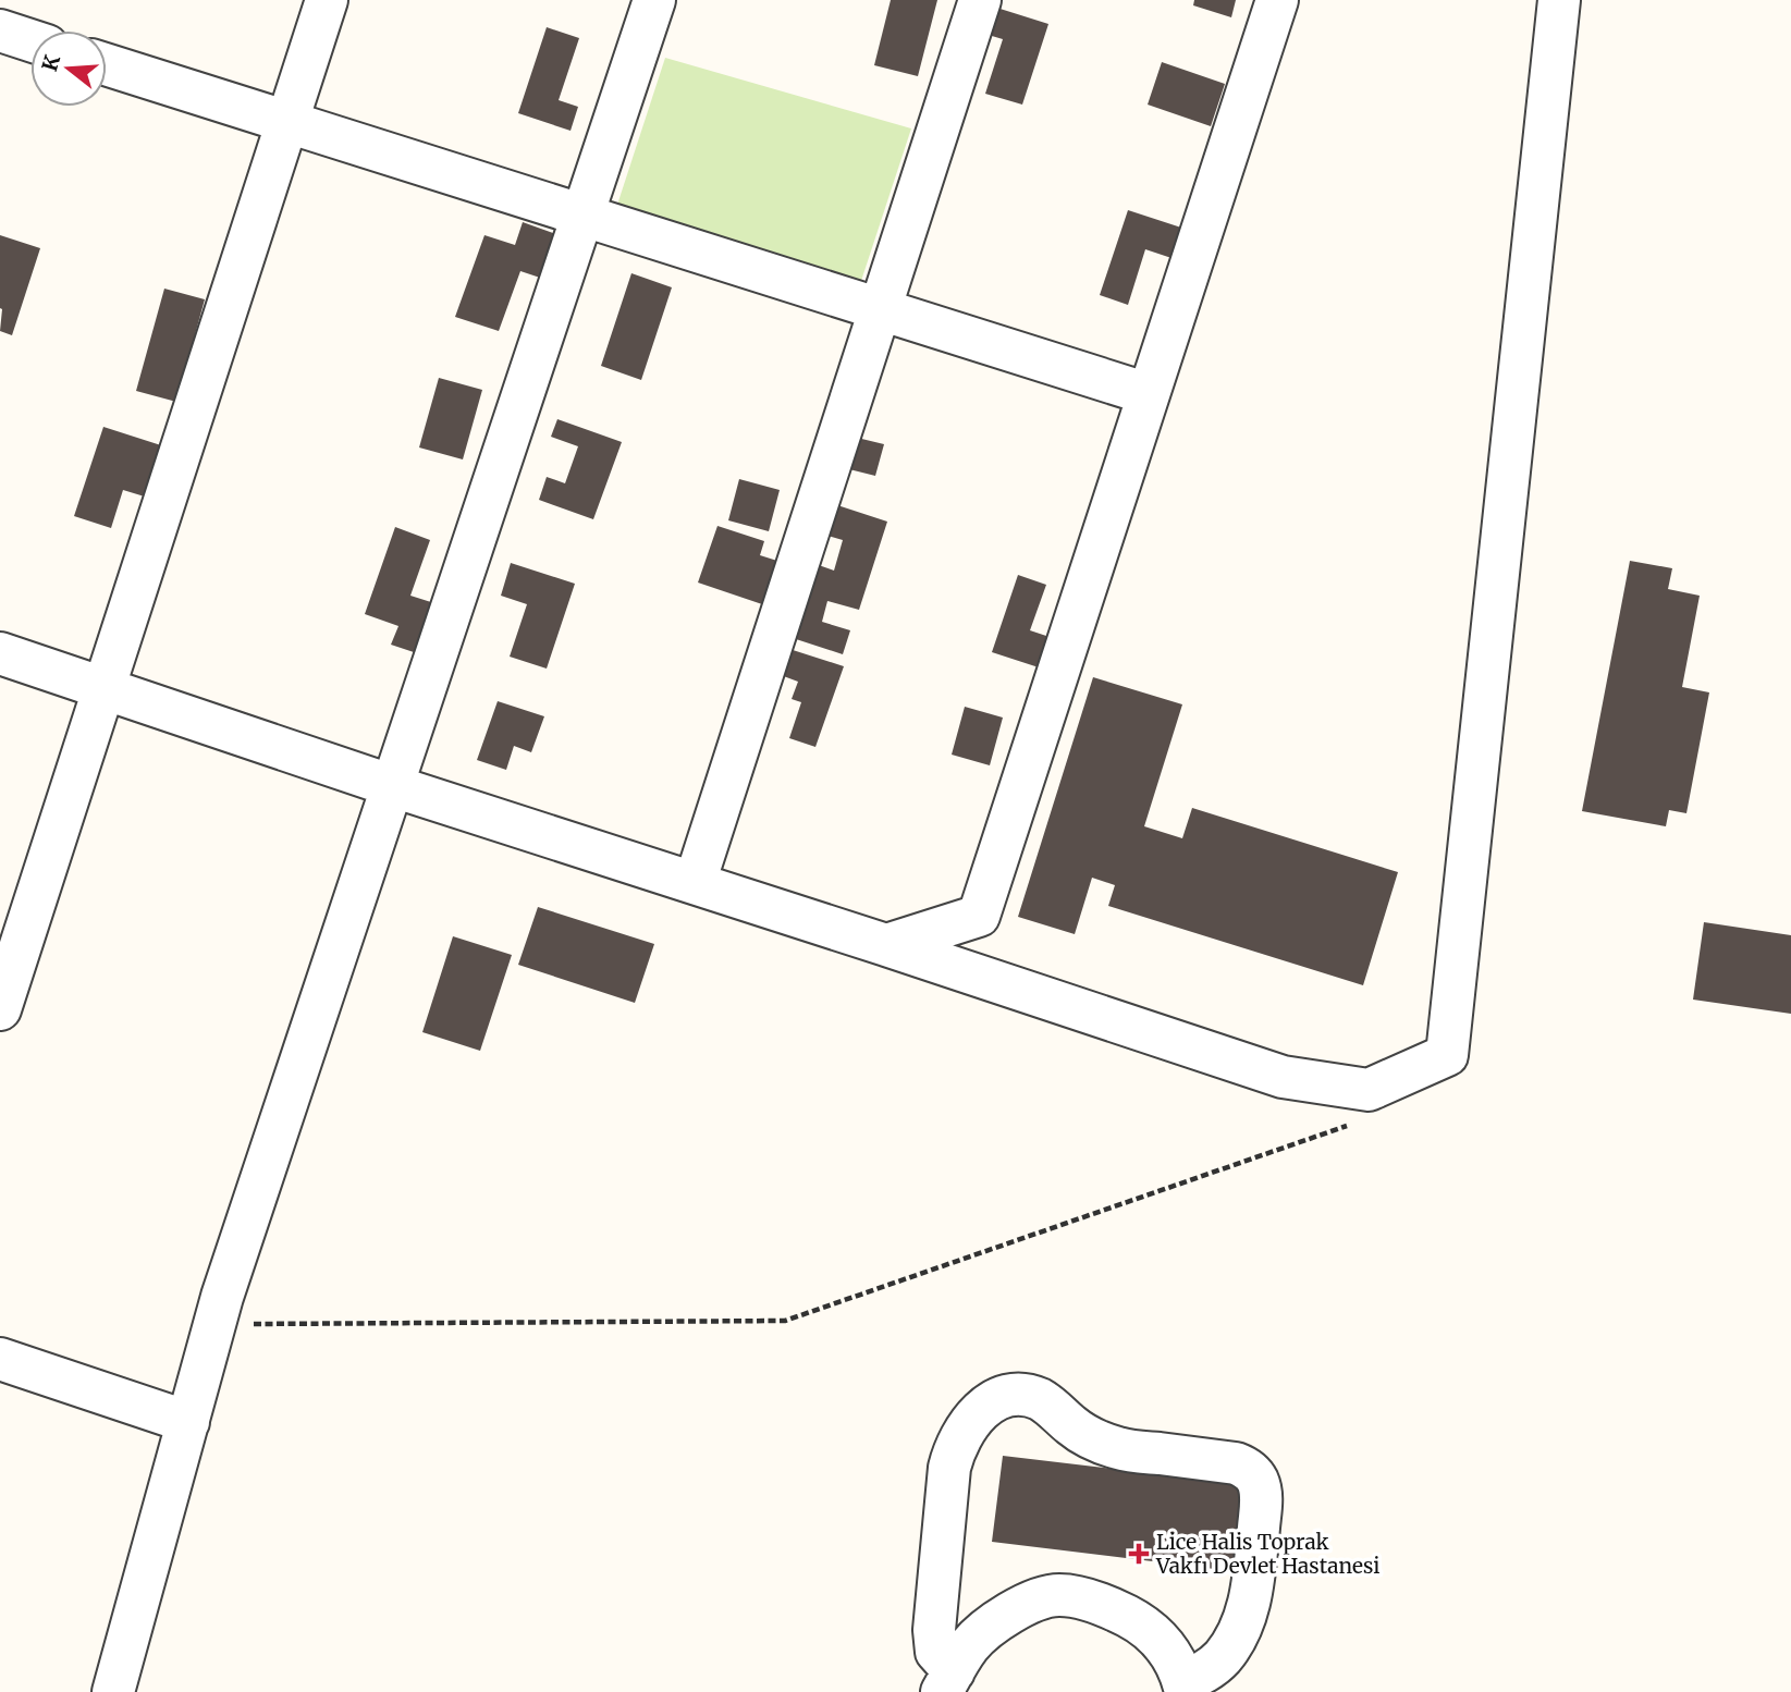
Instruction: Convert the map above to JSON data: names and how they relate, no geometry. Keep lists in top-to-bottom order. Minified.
{"places":{"health":["Lice Halis Toprak Vakfı Devlet Hastanesi"]},"north":"left"}
